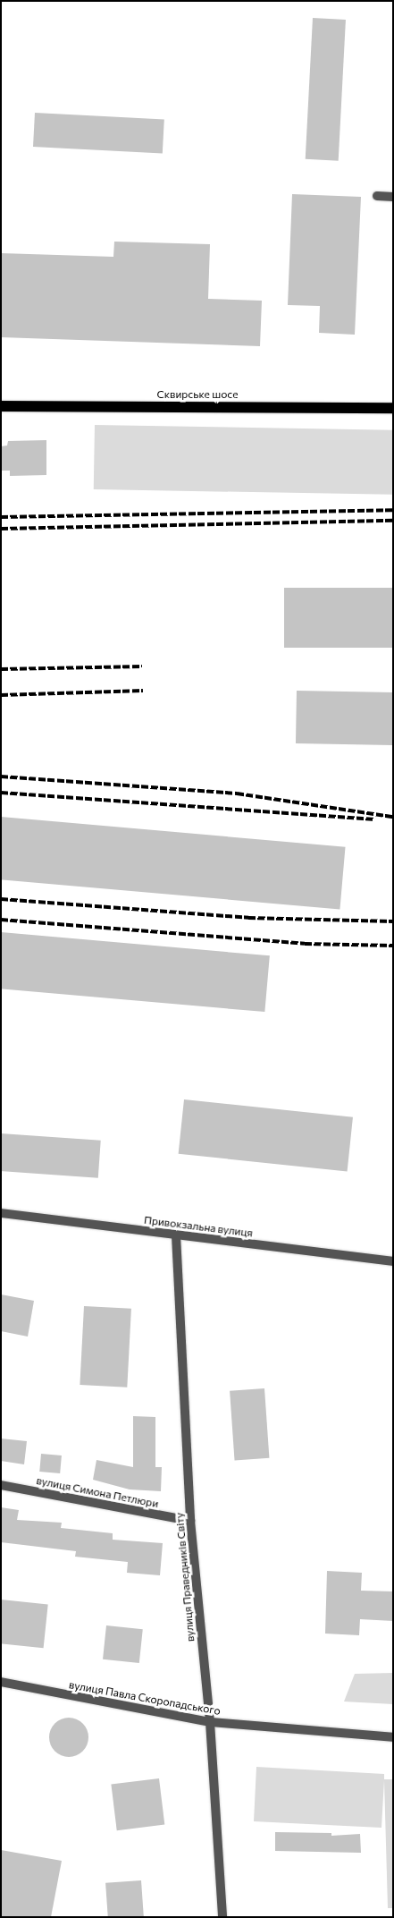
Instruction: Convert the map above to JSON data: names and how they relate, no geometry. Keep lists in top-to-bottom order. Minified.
{"streets":{"main road":["Сквирське шосе"],"street":["Привокзальна вулиця","вулиця Симона Петлюри","вулиця Праведників Світу","вулиця Павла Скоропадського"]},"crossings":[["Привокзальна вулиця","вулиця Праведників Світу"],["вулиця Симона Петлюри","вулиця Праведників Світу"],["вулиця Праведників Світу","вулиця Павла Скоропадського"]]}
